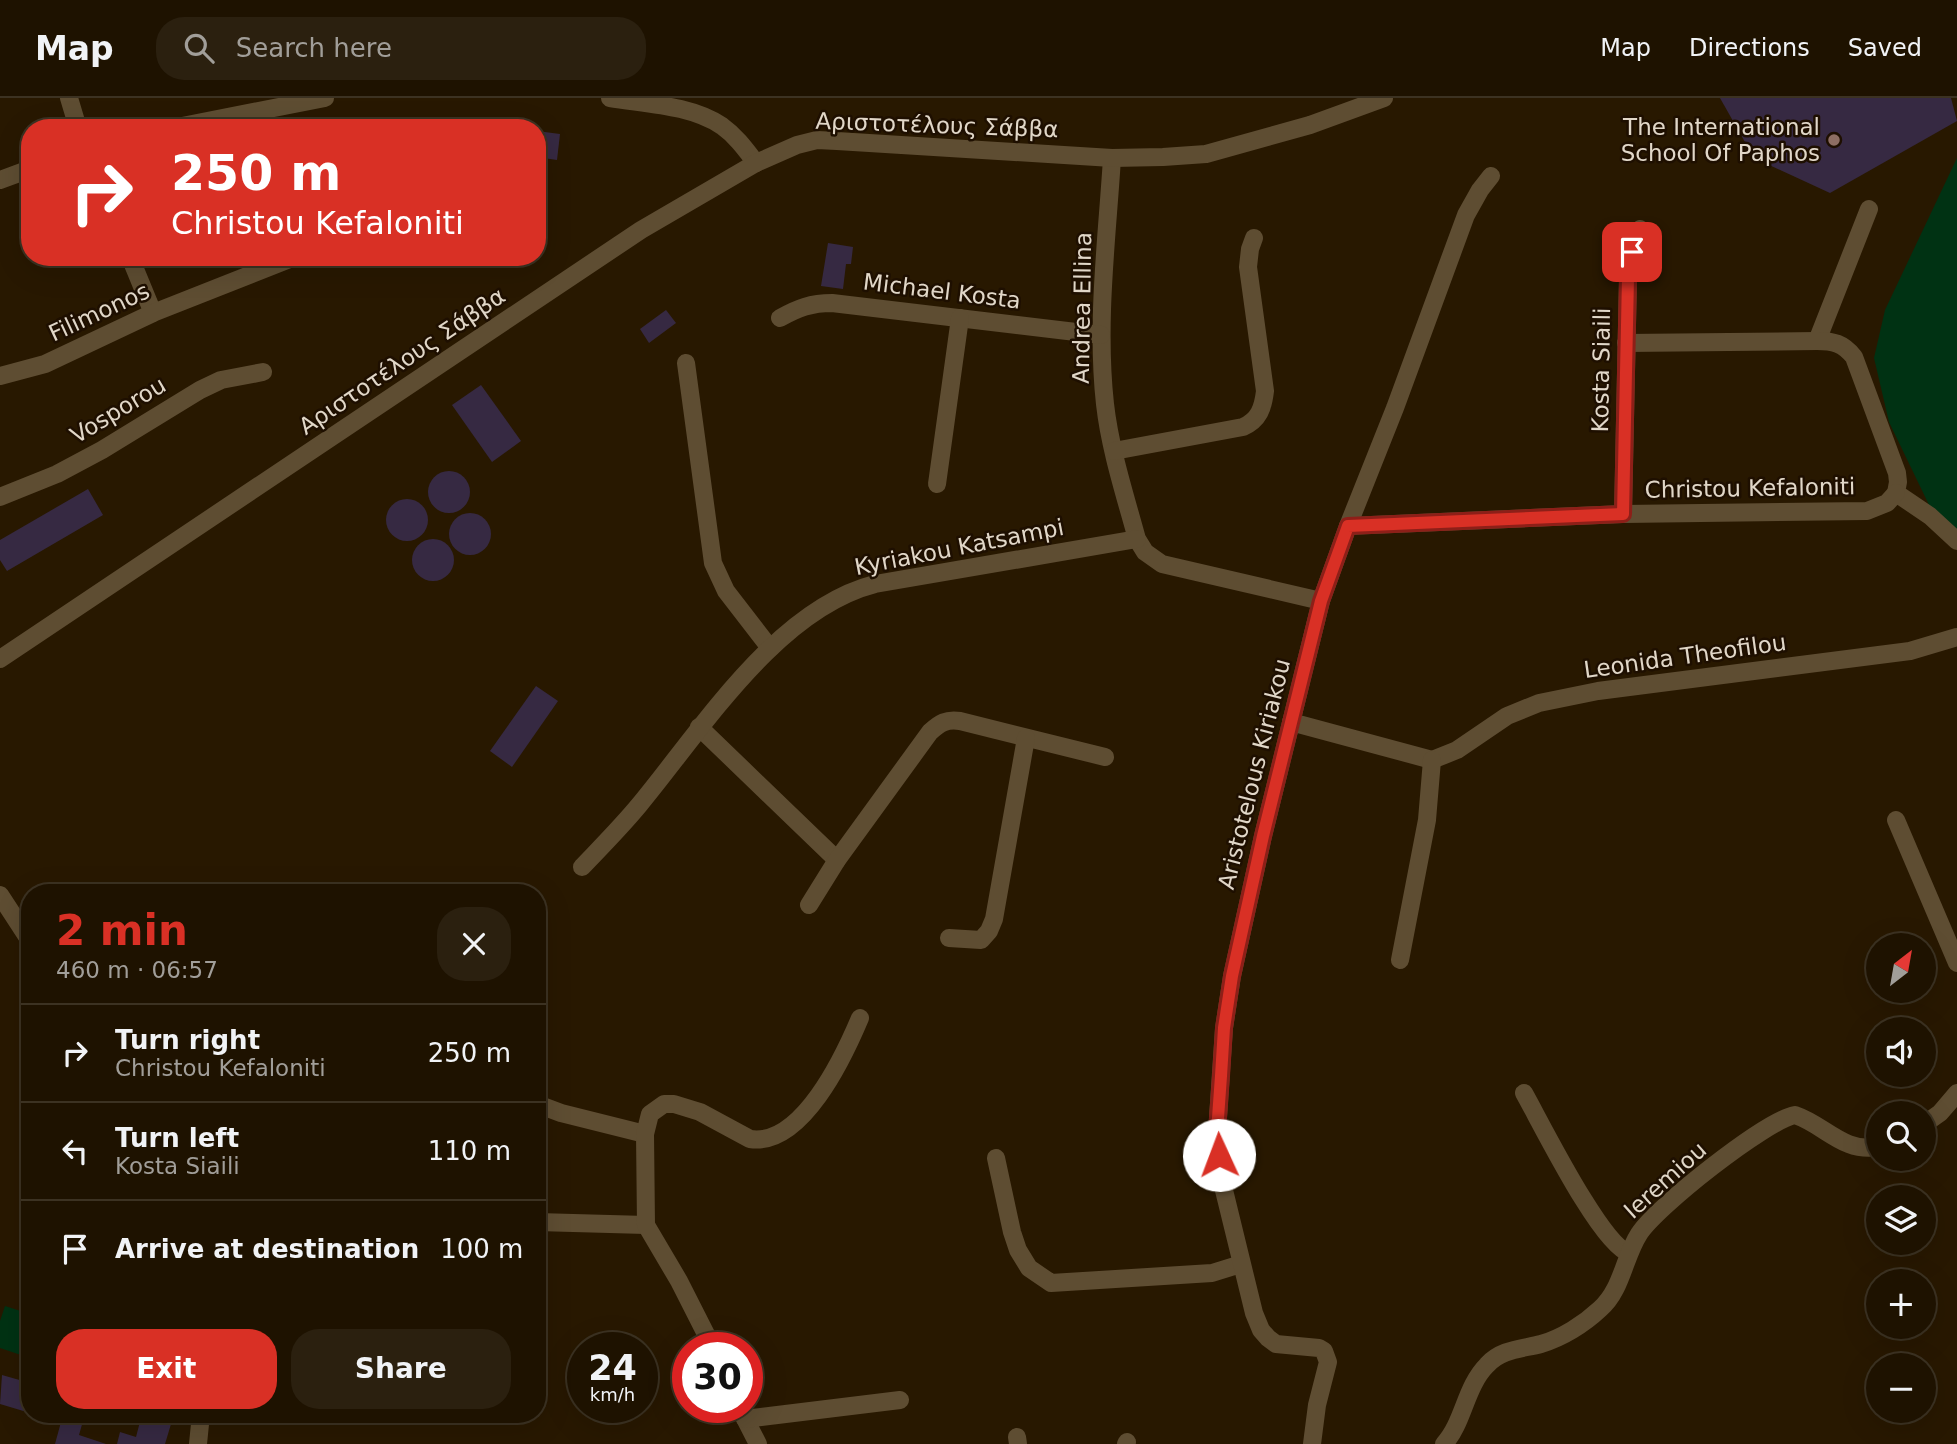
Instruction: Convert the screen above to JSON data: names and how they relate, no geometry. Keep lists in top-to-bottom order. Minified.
{"streets":{"street":["Αριστοτέλους Σάββα","Michael Kosta","Andrea Ellina","Filimonos","Kosta Siaili","Vosporou","Christou Kefaloniti","Kyriakou Katsampi","Leonida Theofilou","Aristotelous Kiriakou","Ieremiou"]},"crossings":[["Αριστοτέλους Σάββα","Andrea Ellina"],["Michael Kosta","Andrea Ellina"],["Andrea Ellina","Kyriakou Katsampi"],["Kosta Siaili","Christou Kefaloniti"],["Christou Kefaloniti","Aristotelous Kiriakou"]],"places":["The International School Of Paphos"],"north":"top right","page":{"header":"Map","search":"Search here","nav":["Map","Directions","Saved"],"turn":["250 m","Christou Kefaloniti"],"heading":["2 min","460 m · 06:57"],"map_buttons":["+","−"],"list":[{"name":"Turn right","note":"Christou Kefaloniti","value":"250 m"},{"name":"Turn left","note":"Kosta Siaili","value":"110 m"},{"name":"Arrive at destination","value":"100 m"}],"buttons":["Exit","Share"],"speed":"24 km/h","limit":"30"}}
